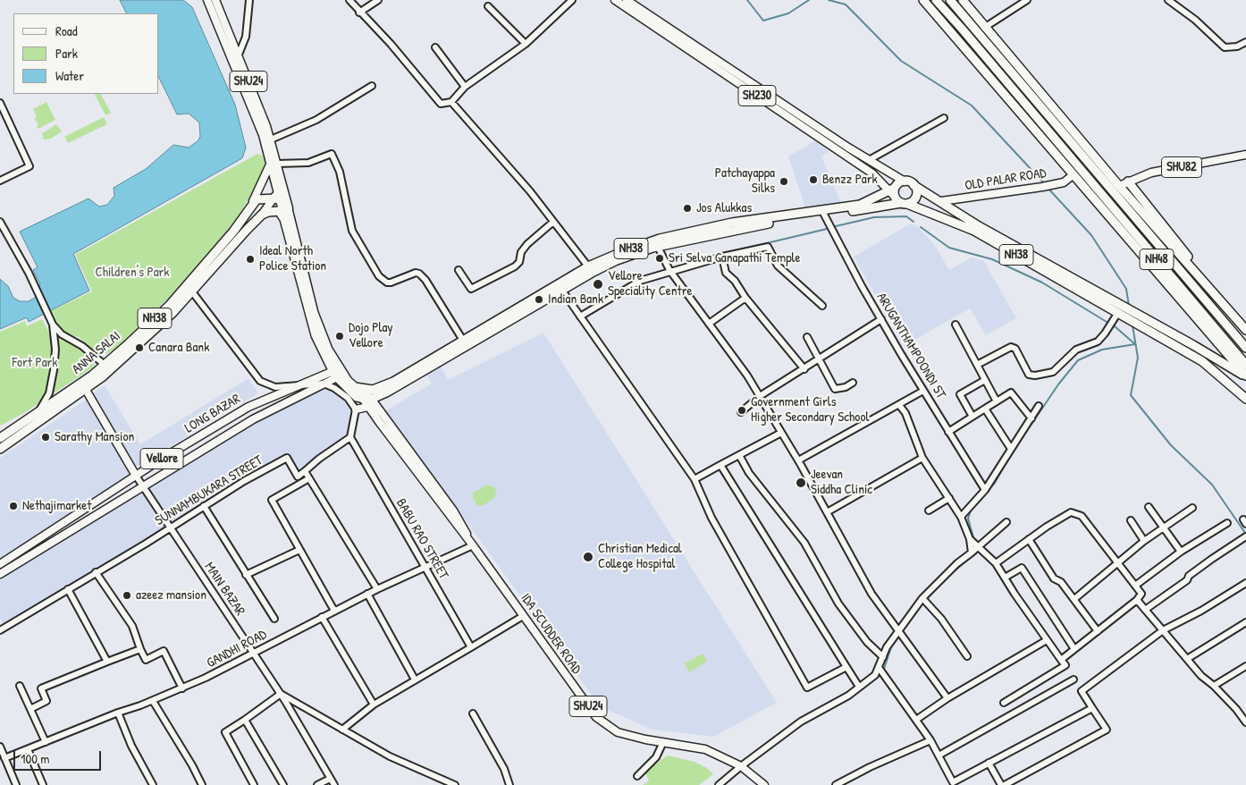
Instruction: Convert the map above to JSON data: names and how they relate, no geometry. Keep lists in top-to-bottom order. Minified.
{"streets":{"highway":["NH38","NH48","ANNA SALAI"],"main road":["SHU24","SH230","SHU82","OLD PALAR ROAD","LONG BAZAR","Vellore","IDA SCUDDER ROAD"],"street":["ARUGANTHAMPOONDI ST","SUNNAMBUKARA STREET","BABU RAO STREET","MAIN BAZAR","GANDHI ROAD"]},"crossings":[["SHU24","NH38"],["SHU24","IDA SCUDDER ROAD"],["SHU24","GANDHI ROAD"],["SH230","NH38"],["OLD PALAR ROAD","NH38"],["NH38","ARUGANTHAMPOONDI ST"],["LONG BAZAR","MAIN BAZAR"],["SUNNAMBUKARA STREET","MAIN BAZAR"],["BABU RAO STREET","GANDHI ROAD"],["MAIN BAZAR","GANDHI ROAD"],["IDA SCUDDER ROAD","GANDHI ROAD"]],"parks":["Children's Park","Fort Park"],"places":["Benzz Park","Patchayappa Silks","Jos Alukkas","Sri Selva Ganapathi Temple","Ideal North Police Station","Vellore Speciality Centre","Indian Bank","Dojo Play Vellore","Canara Bank","Government Girls Higher Secondary School","Sarathy Mansion","Jeevan Siddha Clinic","Nethajimarket","Christian Medical College Hospital","azeez mansion"],"legend":["Road","Park","Water"],"scale_bar":"100 m"}
